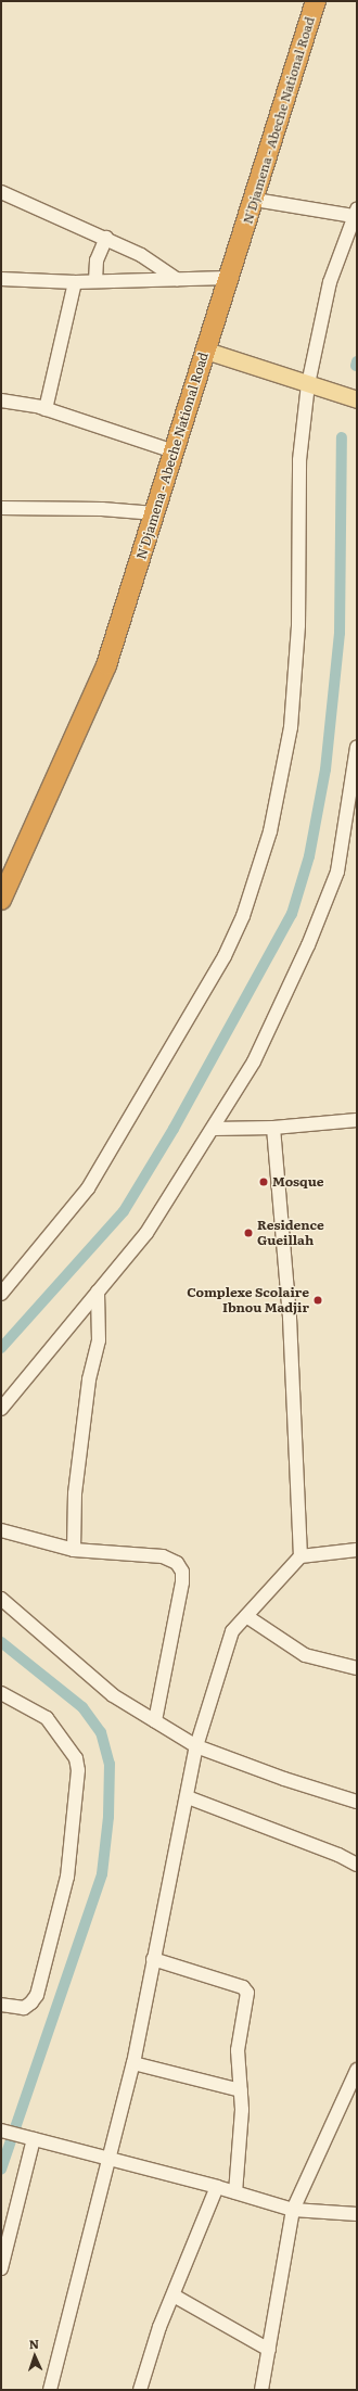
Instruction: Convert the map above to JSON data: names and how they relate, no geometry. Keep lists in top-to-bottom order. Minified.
{"streets":{"highway":["N'Djamena - Abeche National Road"]},"places":["Mosque","Residence Gueillah","Complexe Scolaire Ibnou Madjir"],"north":"top"}
